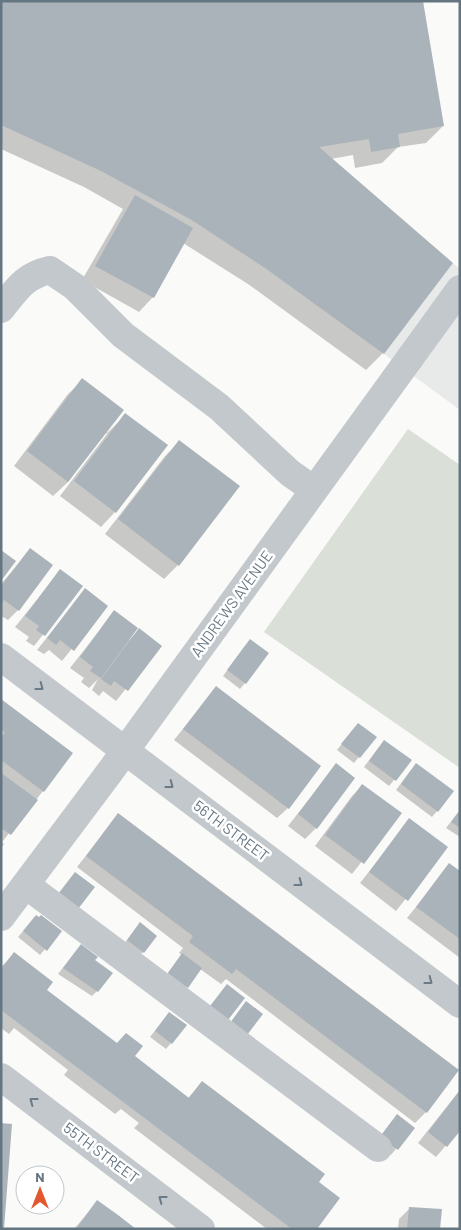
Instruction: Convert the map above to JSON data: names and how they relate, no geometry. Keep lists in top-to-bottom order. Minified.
{"streets":{"street":["ANDREWS AVENUE","56TH STREET","55TH STREET"]},"crossings":[["ANDREWS AVENUE","56TH STREET"]],"north":"top"}
